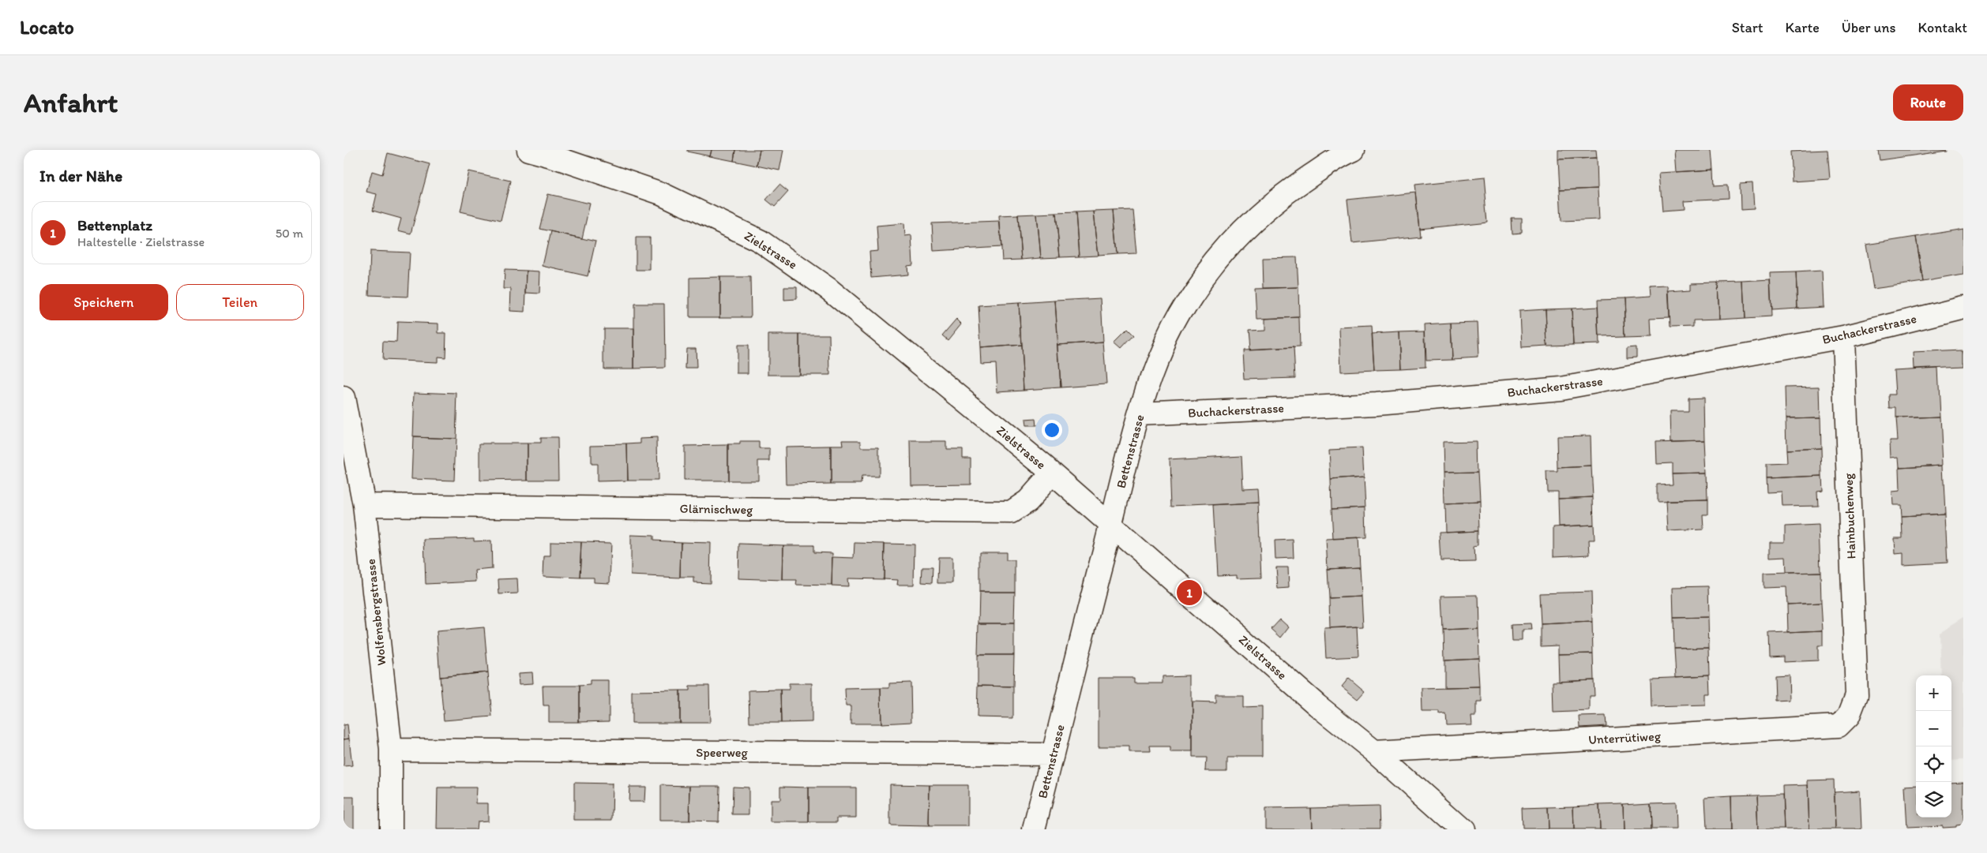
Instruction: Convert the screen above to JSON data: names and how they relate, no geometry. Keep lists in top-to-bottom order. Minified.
{"streets":{"street":["Zielstrasse","Buchackerstrasse","Bettenstrasse","Glärnischweg","Hainbuchenweg","Wolfensbergstrasse","Unterrütiweg","Speerweg"]},"crossings":[["Zielstrasse","Bettenstrasse"],["Zielstrasse","Glärnischweg"],["Zielstrasse","Unterrütiweg"],["Buchackerstrasse","Bettenstrasse"],["Buchackerstrasse","Hainbuchenweg"],["Bettenstrasse","Speerweg"],["Glärnischweg","Wolfensbergstrasse"],["Hainbuchenweg","Unterrütiweg"],["Wolfensbergstrasse","Speerweg"]],"page":{"header":"Locato","nav":["Start","Karte","Über uns","Kontakt"],"buttons":["Route",["Speichern","Teilen"]],"title":"Anfahrt","heading":"In der Nähe","list":[{"mark":"1","name":"Bettenplatz","note":"Haltestelle · Zielstrasse","value":"50 m"}],"pins":"1","map_buttons":["+","−"]}}
